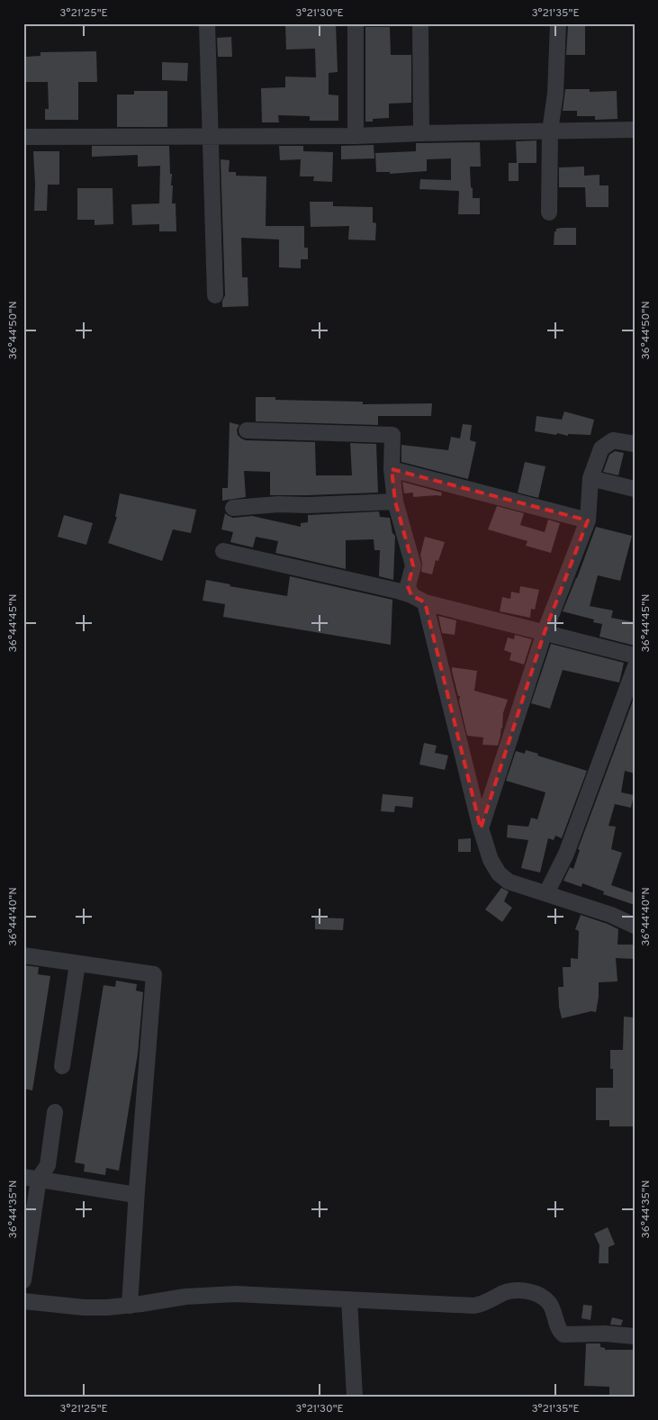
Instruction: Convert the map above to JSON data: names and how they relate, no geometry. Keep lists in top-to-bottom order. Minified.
{"coordinates":["3°21'25\"E","3°21'30\"E","3°21'35\"E","36°44'50\"N","36°44'45\"N","36°44'40\"N","36°44'35\"N"]}
